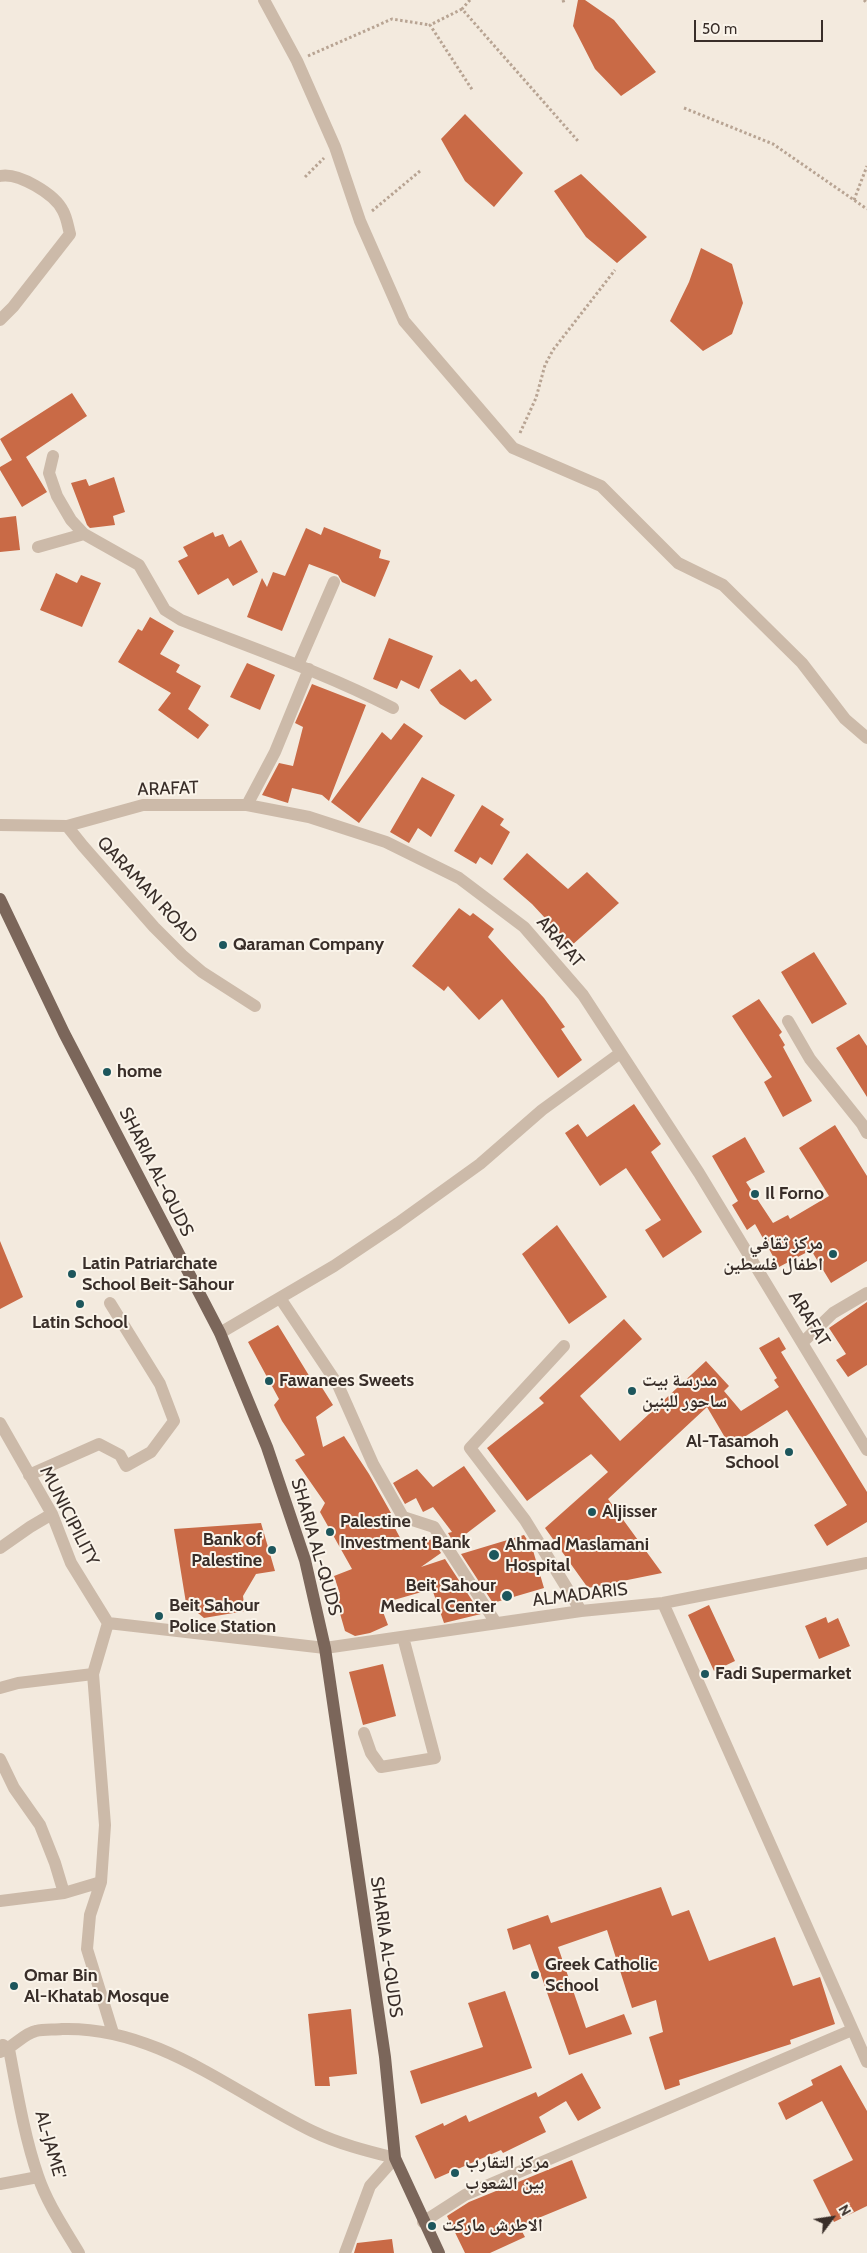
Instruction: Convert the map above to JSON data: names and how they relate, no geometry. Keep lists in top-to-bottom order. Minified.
{"streets":{"main road":["SHARIA AL-QUDS"],"street":["ARAFAT","QARAMAN ROAD","MUNICIPILITY","ALMADARIS","AL-JAME'"]},"crossings":[["ARAFAT","QARAMAN ROAD"],["SHARIA AL-QUDS","ALMADARIS"],["MUNICIPILITY","ALMADARIS"]],"places":["Qaraman Company","home","Il Forno","مركز ثقافي اطفال فلسطين","Latin Patriarchate School Beit-Sahour","Latin School","Fawanees Sweets","مدرسة بيت ساحور للبنين","Al-Tasamoh School","Aljisser","Palestine Investment Bank","Bank of Palestine","Ahmad Maslamani Hospital","Beit Sahour Medical Center","Beit Sahour Police Station","Fadi Supermarket","Greek Catholic School","Omar Bin Al-Khatab Mosque","مركز التقارب بين الشعوب","الاطرش ماركت"],"scale_bar":"50 m","north":"top right"}
